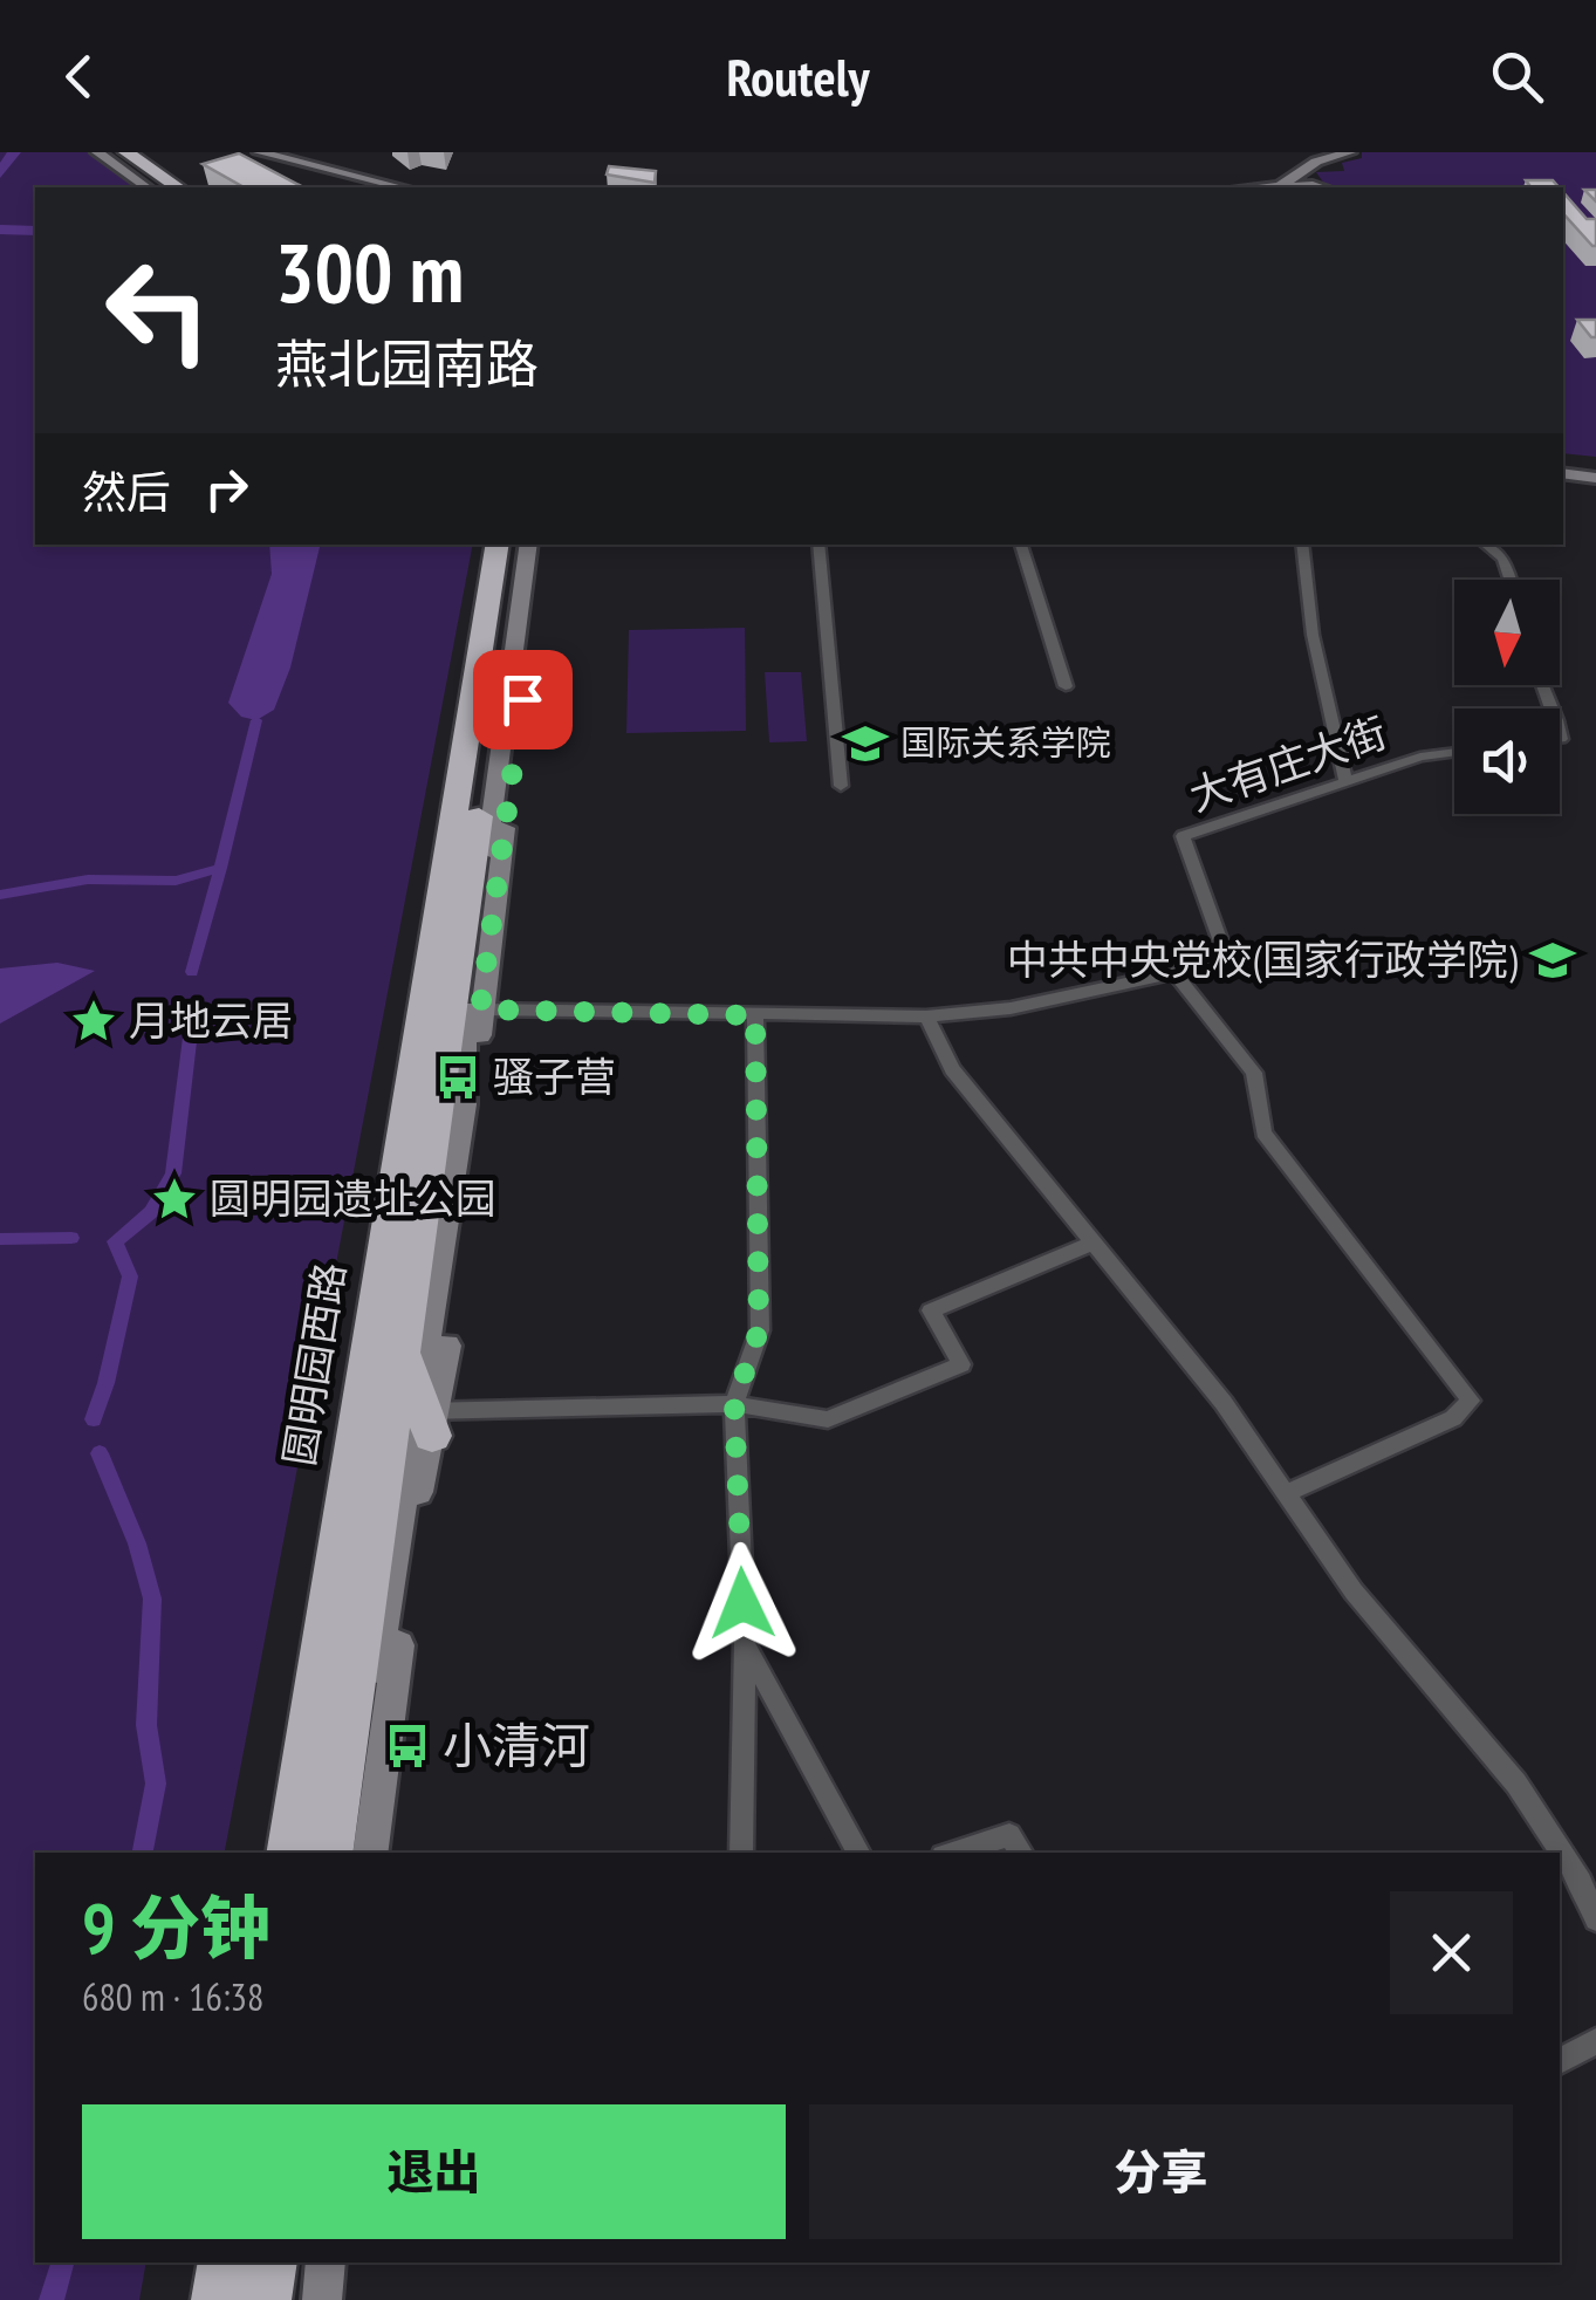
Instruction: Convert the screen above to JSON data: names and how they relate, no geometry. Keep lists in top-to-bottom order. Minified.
{"streets":{"highway":["圆明园西路"],"street":["大有庄大街"]},"places":{"school or university":["国际关系学院","中共中央党校(国家行政学院)"],"place":["月地云居","圆明园遗址公园"],"bus stop":["骚子营","小清河"]},"north":"bottom","page":{"header":"Routely","turn":["300 m","燕北园南路"],"then":"然后","heading":["9 分钟","680 m · 16:38"],"buttons":["退出","分享"]}}
